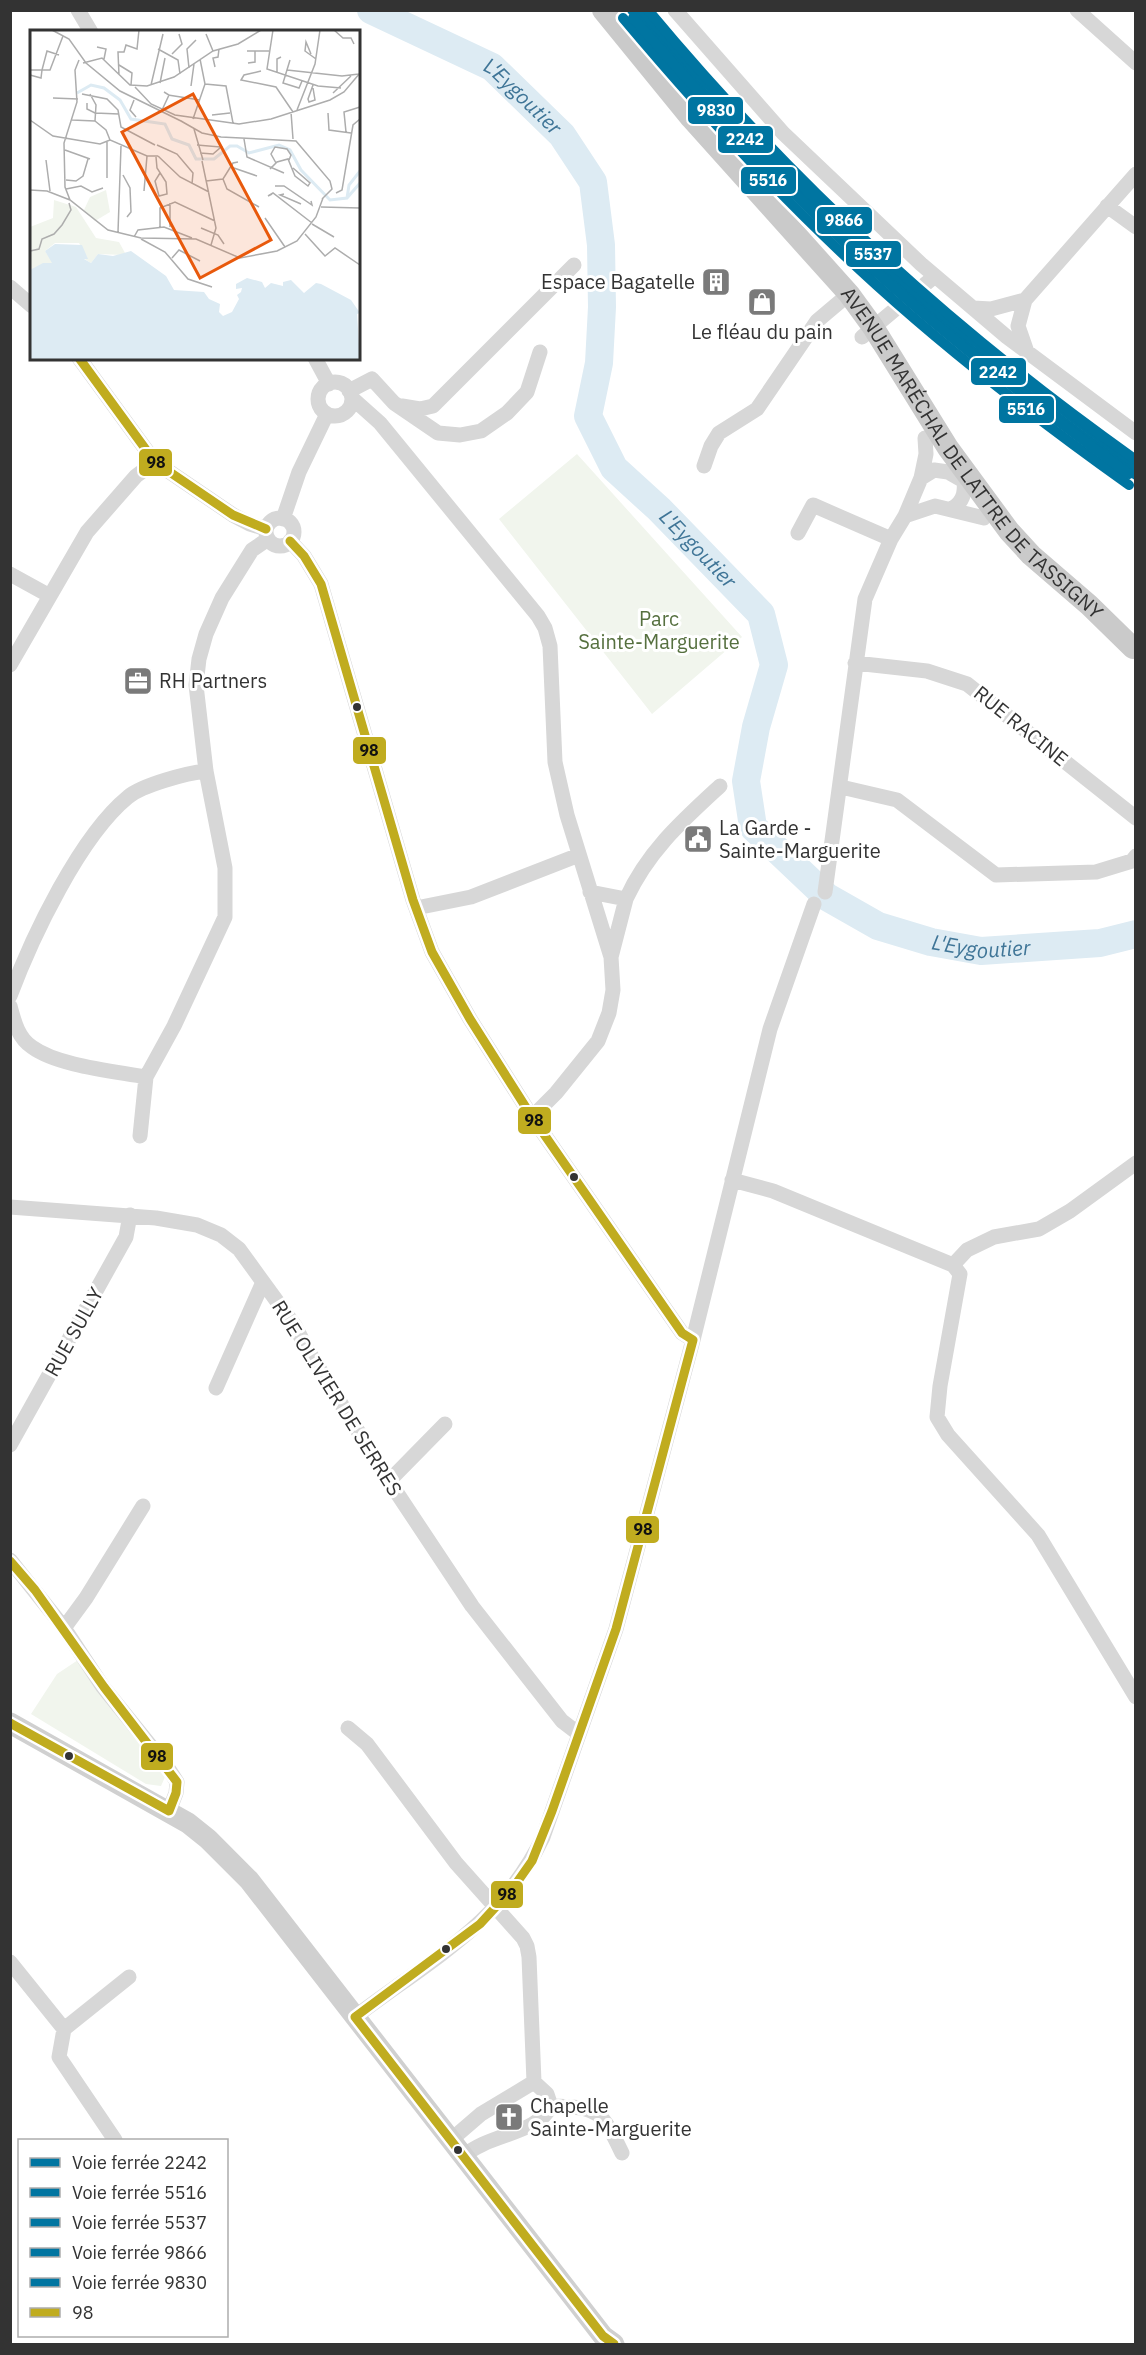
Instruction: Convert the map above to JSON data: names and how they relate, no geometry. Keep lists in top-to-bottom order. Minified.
{"streets":{"main road":["AVENUE MARÉCHAL DE LATTRE DE TASSIGNY"],"street":["RUE RACINE","RUE SULLY","RUE OLIVIER DE SERRES"]},"crossings":[["RUE SULLY","RUE OLIVIER DE SERRES"]],"water":["L'Eygoutier"],"parks":["Parc Sainte-Marguerite"],"places":{"building":["Espace Bagatelle"],"shop":["Le fléau du pain"],"office":["RH Partners"],"public building":["La Garde - Sainte-Marguerite"],"church":["Chapelle Sainte-Marguerite"]},"lines":["rail line 2242","rail line 5537","rail line 9866","rail line 5516","rail line 9830","transit line 98"],"legend":["Voie ferrée 2242","Voie ferrée 5516","Voie ferrée 5537","Voie ferrée 9866","Voie ferrée 9830","98"]}
